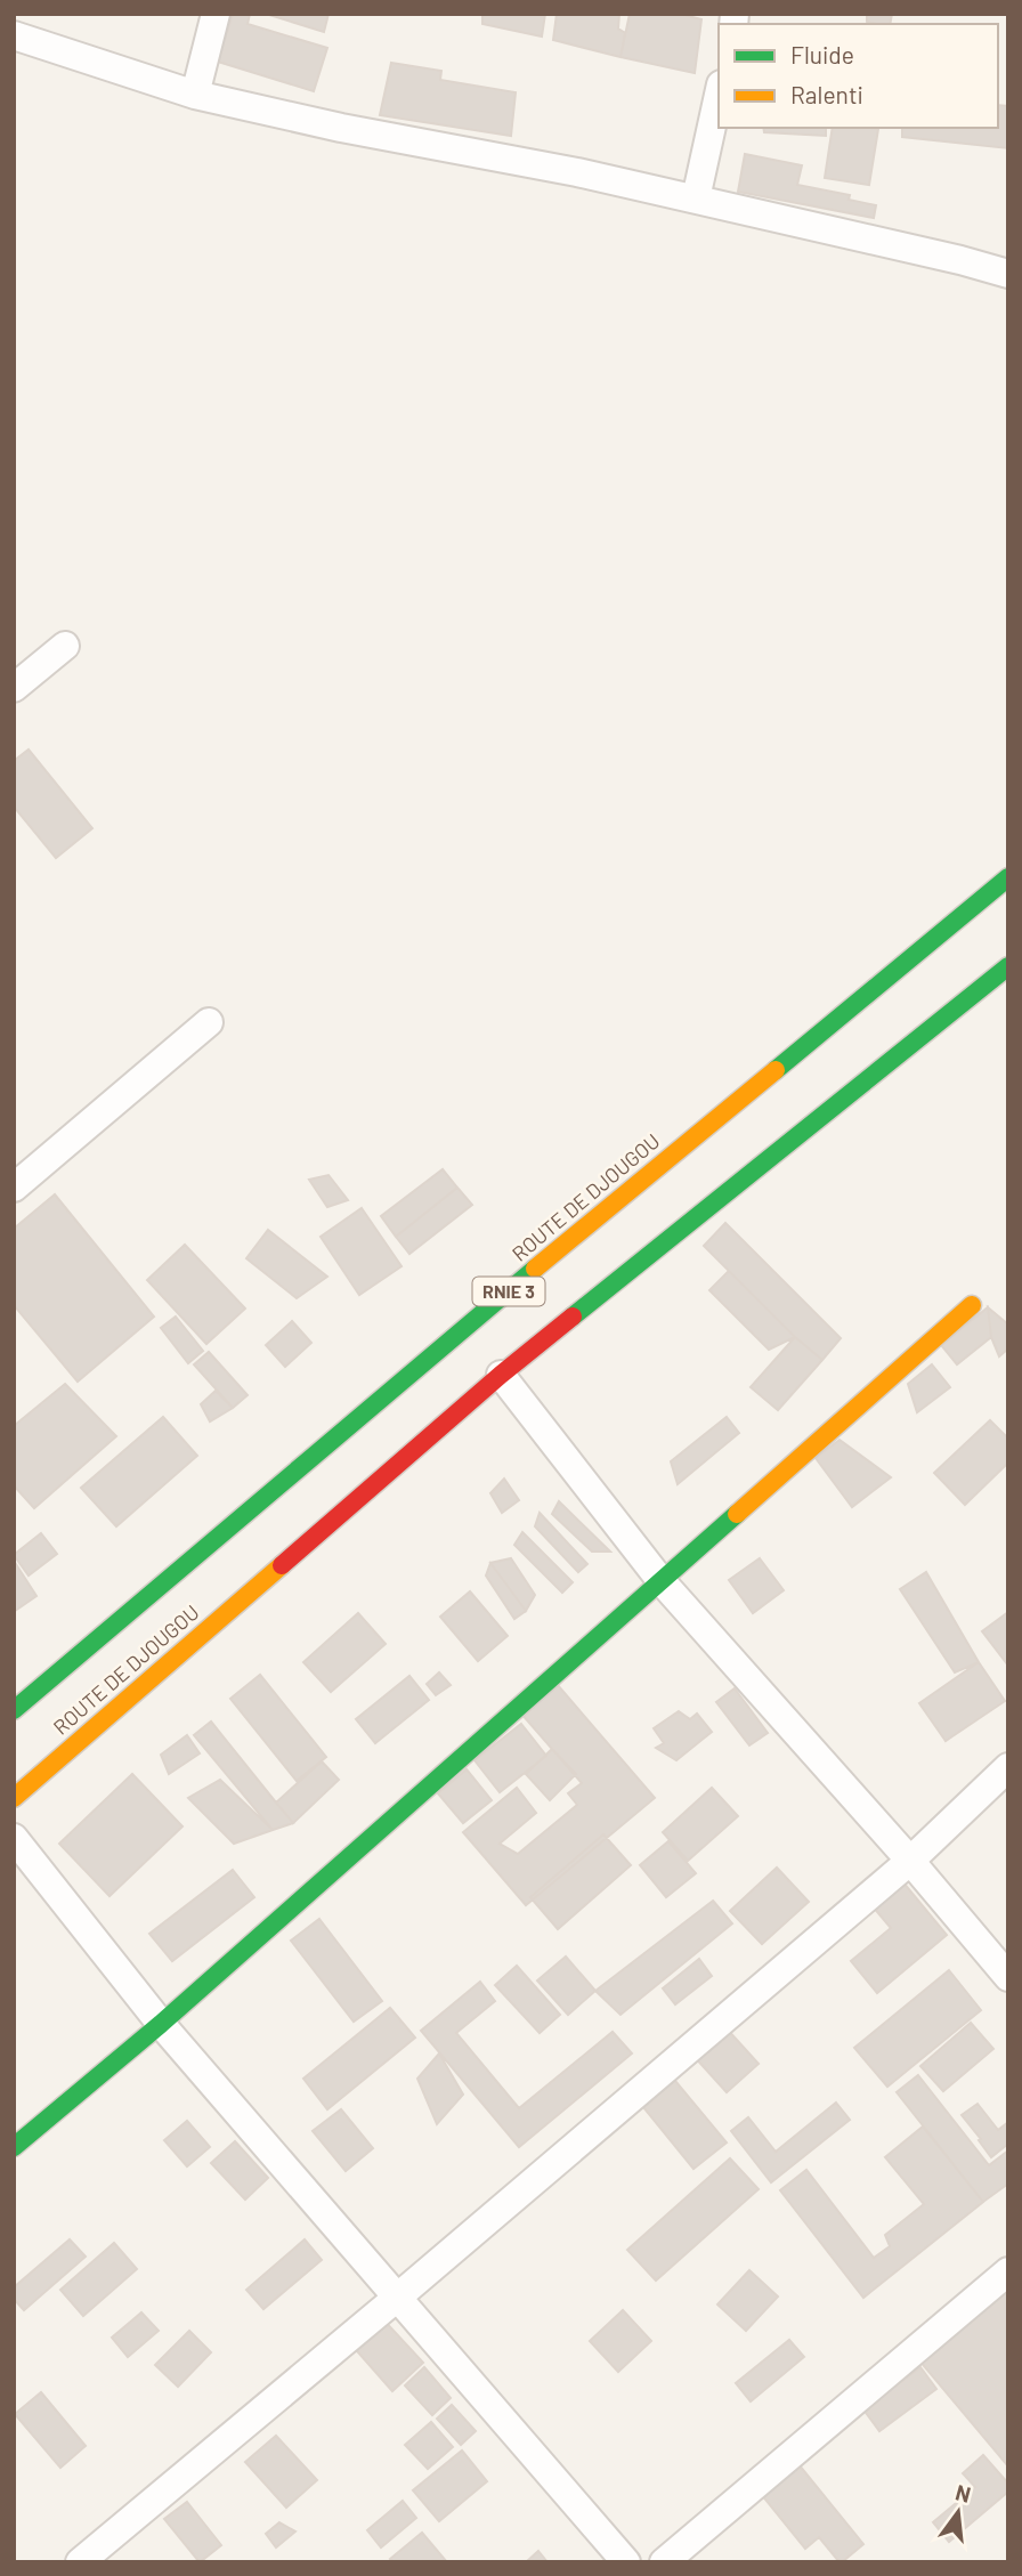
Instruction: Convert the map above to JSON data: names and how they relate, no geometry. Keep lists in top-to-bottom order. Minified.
{"streets":{"main road":["ROUTE DE DJOUGOU","RNIE 3"]},"legend":["Fluide","Ralenti"],"north":"top"}
